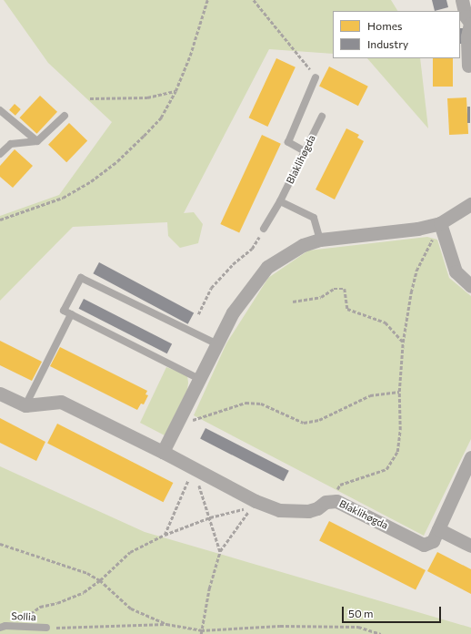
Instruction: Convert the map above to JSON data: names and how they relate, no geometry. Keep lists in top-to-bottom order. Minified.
{"streets":{"street":["Blaklihøgda"],"lane":["Sollia"]},"legend":["Homes","Industry"],"scale_bar":"50 m"}
